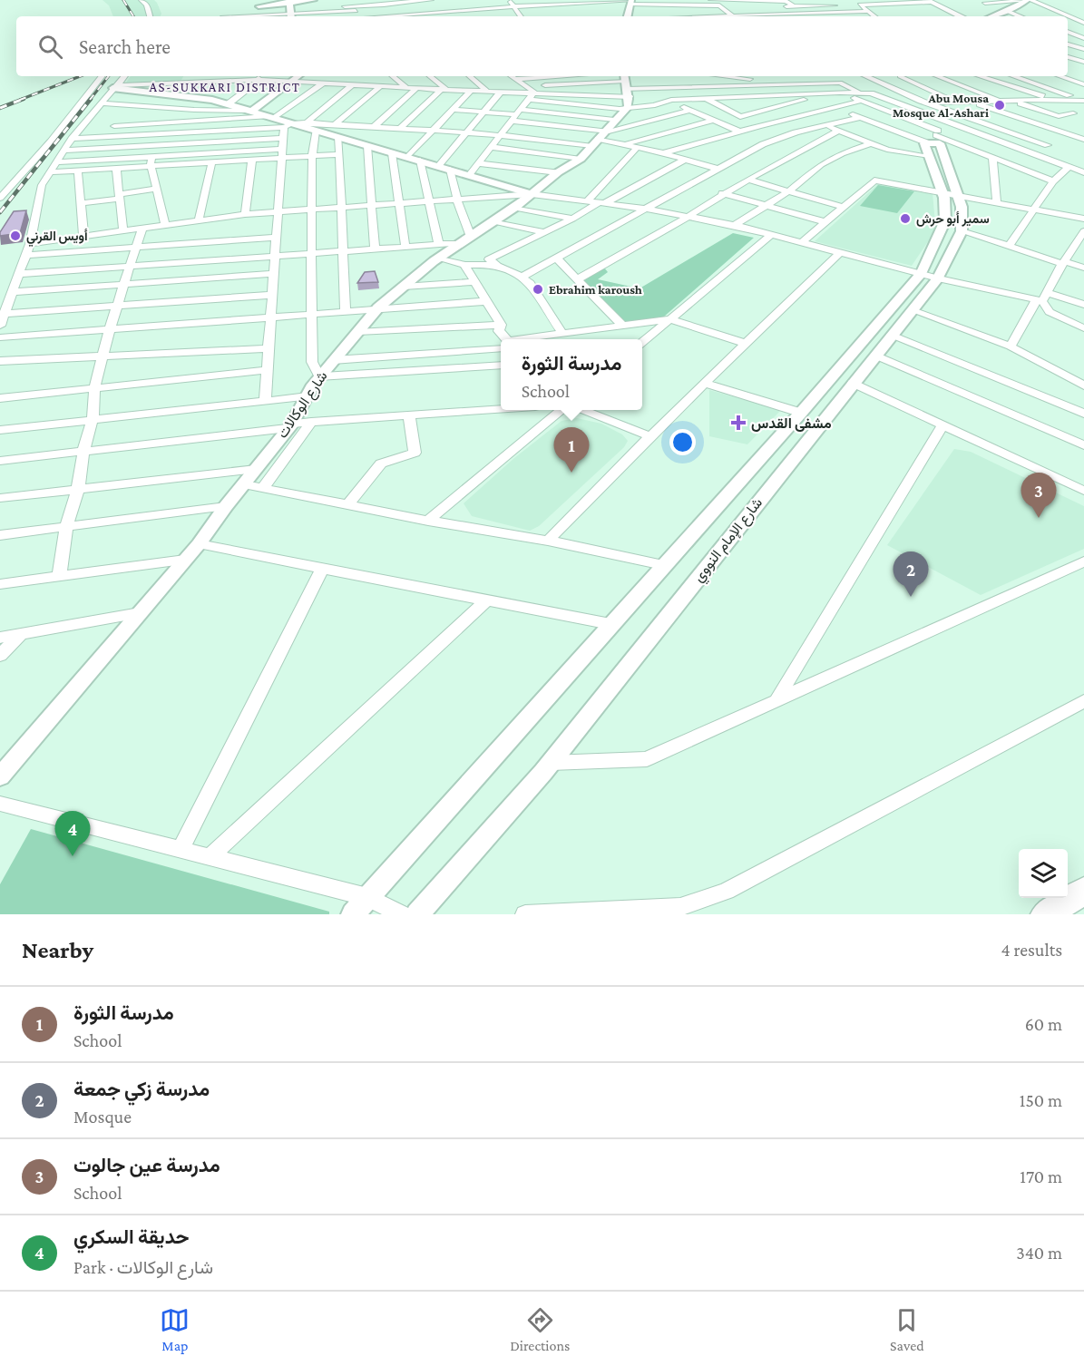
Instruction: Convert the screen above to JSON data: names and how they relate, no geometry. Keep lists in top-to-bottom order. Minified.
{"streets":{"street":["شارع الوكالات","شارع الإمام النووي"]},"districts":["AS-SUKKARI DISTRICT"],"places":{"other":["Abu Mousa Mosque Al-Ashari","سمير أبو حرش","أويس القرني","Ebrahim karoush"],"health":["مشفى القدس"]},"page":{"search":"Search here","popup":["مدرسة الثورة","School"],"pins":["1","3","2","4"],"heading":["Nearby","4 results"],"list":[{"mark":"1","name":"مدرسة الثورة","note":"School","value":"60 m"},{"mark":"2","name":"مدرسة زكي جمعة","note":"Mosque","value":"150 m"},{"mark":"3","name":"مدرسة عين جالوت","note":"School","value":"170 m"},{"mark":"4","name":"حديقة السكري","note":"Park · شارع الوكالات","value":"340 m"}],"nav":["Map","Directions","Saved"]}}
